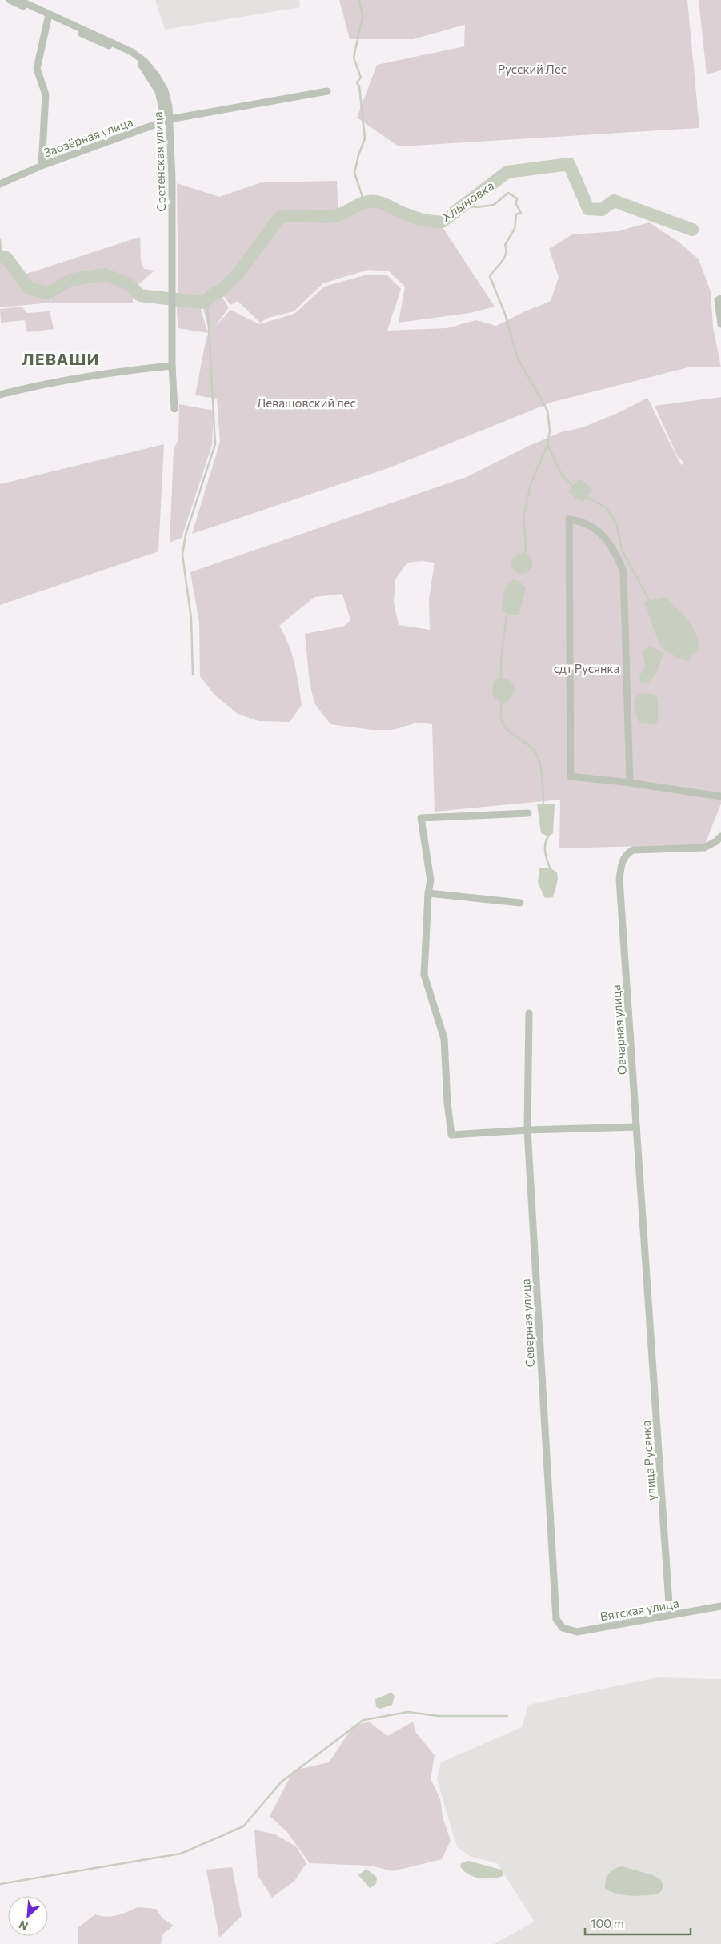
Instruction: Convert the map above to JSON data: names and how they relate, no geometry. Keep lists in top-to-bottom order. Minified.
{"streets":{"street":["Заозёрная улица","Сретенская улица","Овчарная улица","Северная улица","улица Русянка","Вятская улица"]},"crossings":[["Заозёрная улица","Сретенская улица"],["Овчарная улица","улица Русянка"],["Северная улица","Вятская улица"],["улица Русянка","Вятская улица"]],"districts":["ЛЕВАШИ"],"water":["Хлыновка"],"parks":["Русский Лес","Левашовский лес","сдт Русянка"],"scale_bar":"100 m","north":"bottom left"}
